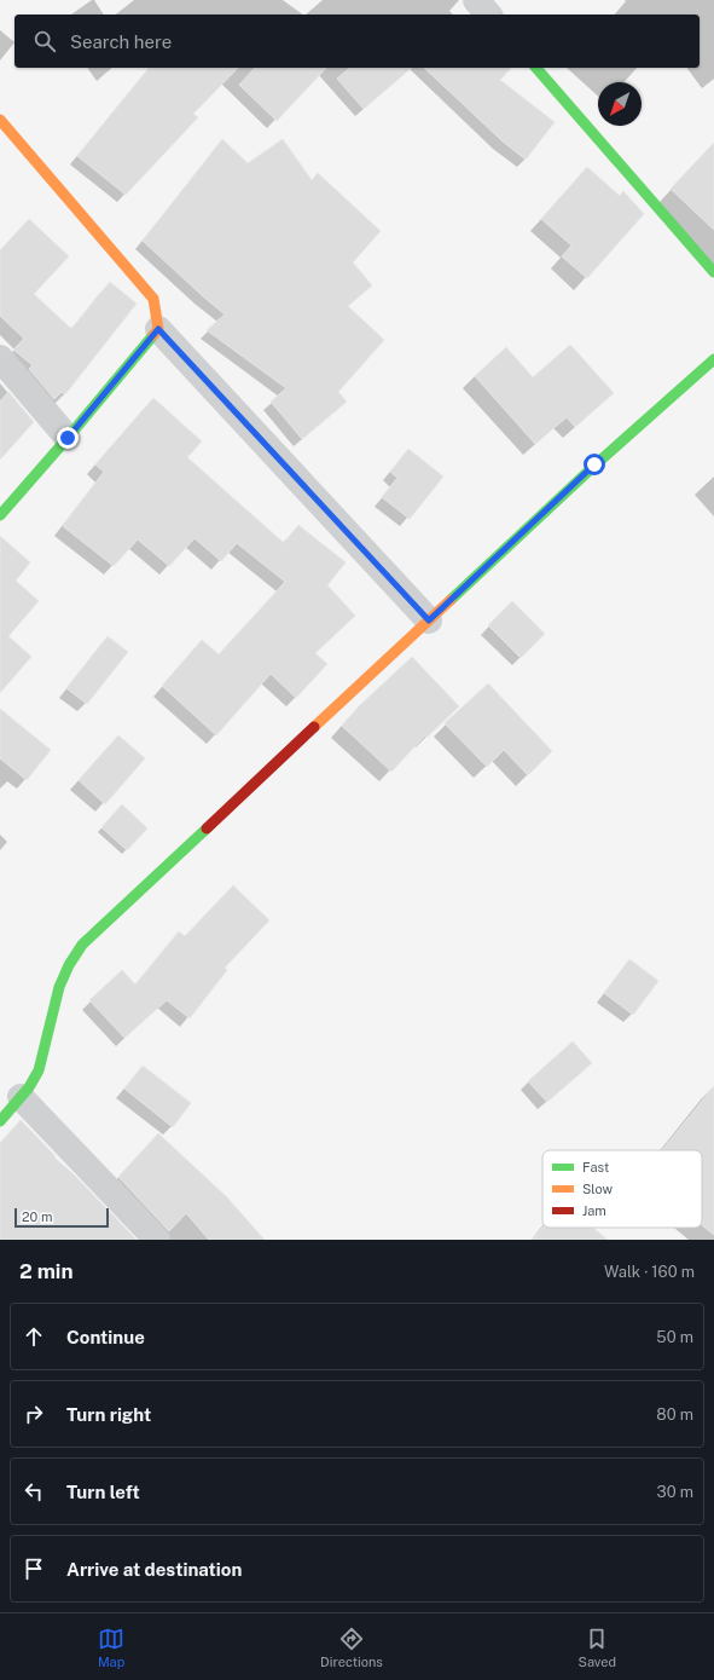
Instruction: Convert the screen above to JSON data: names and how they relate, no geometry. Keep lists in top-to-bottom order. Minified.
{"legend":["Fast","Slow","Jam"],"scale_bar":"20 m","north":"bottom left","page":{"search":"Search here","scale":"20 m","heading":["2 min","Walk · 160 m"],"list":[["Continue","50 m"],["Turn right","80 m"],["Turn left","30 m"],"Arrive at destination"],"nav":["Map","Directions","Saved"]}}
